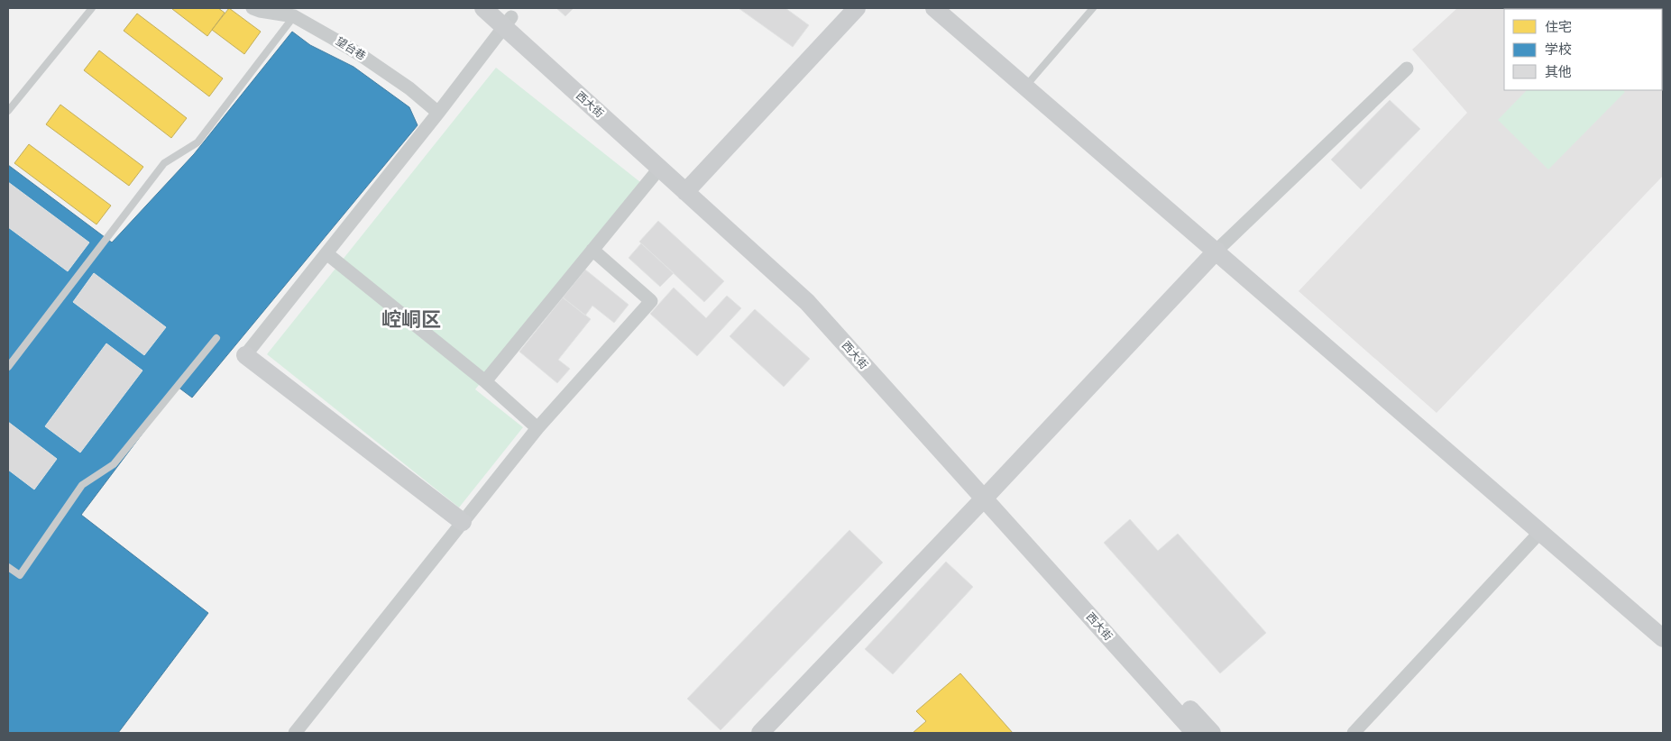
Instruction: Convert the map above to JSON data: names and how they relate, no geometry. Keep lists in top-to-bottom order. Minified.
{"streets":{"street":["望台巷","西大街"]},"districts":["崆峒区"],"legend":["住宅","学校","其他"]}
